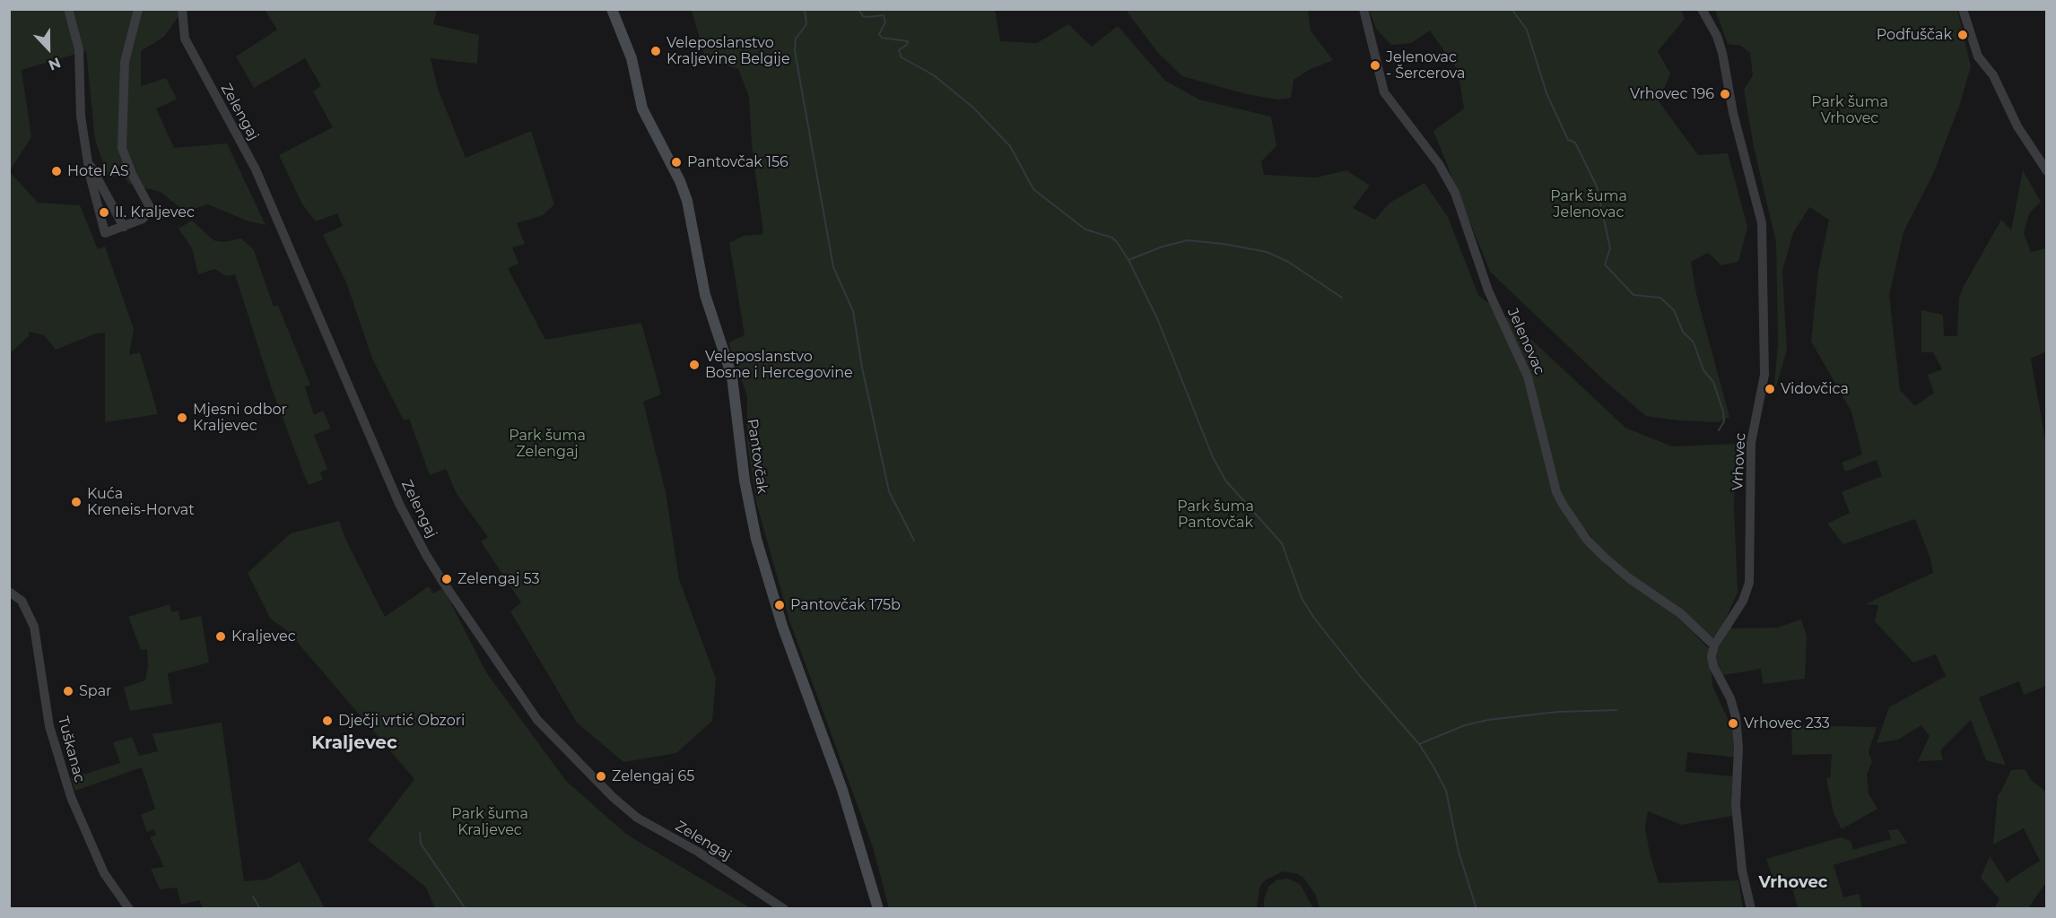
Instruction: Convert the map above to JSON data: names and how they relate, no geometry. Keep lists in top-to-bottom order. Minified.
{"streets":{"main road":["Pantovčak"],"street":["Zelengaj","Jelenovac","Vrhovec","Tuškanac"]},"crossings":[["Jelenovac","Vrhovec"]],"districts":["Kraljevec","Vrhovec"],"parks":["Park šuma Vrhovec","Park šuma Jelenovac","Park šuma Zelengaj","Park šuma Pantovčak","Park šuma Kraljevec"],"places":["Podfuščak","Veleposlanstvo Kraljevine Belgije","Jelenovac - Šercerova","Vrhovec 196","Pantovčak 156","Hotel AS","II. Kraljevec","Veleposlanstvo Bosne i Hercegovine","Vidovčica","Mjesni odbor Kraljevec","Kuća Kreneis-Horvat","Zelengaj 53","Pantovčak 175b","Kraljevec","Spar","Dječji vrtić Obzori","Vrhovec 233","Zelengaj 65"],"north":"bottom"}
